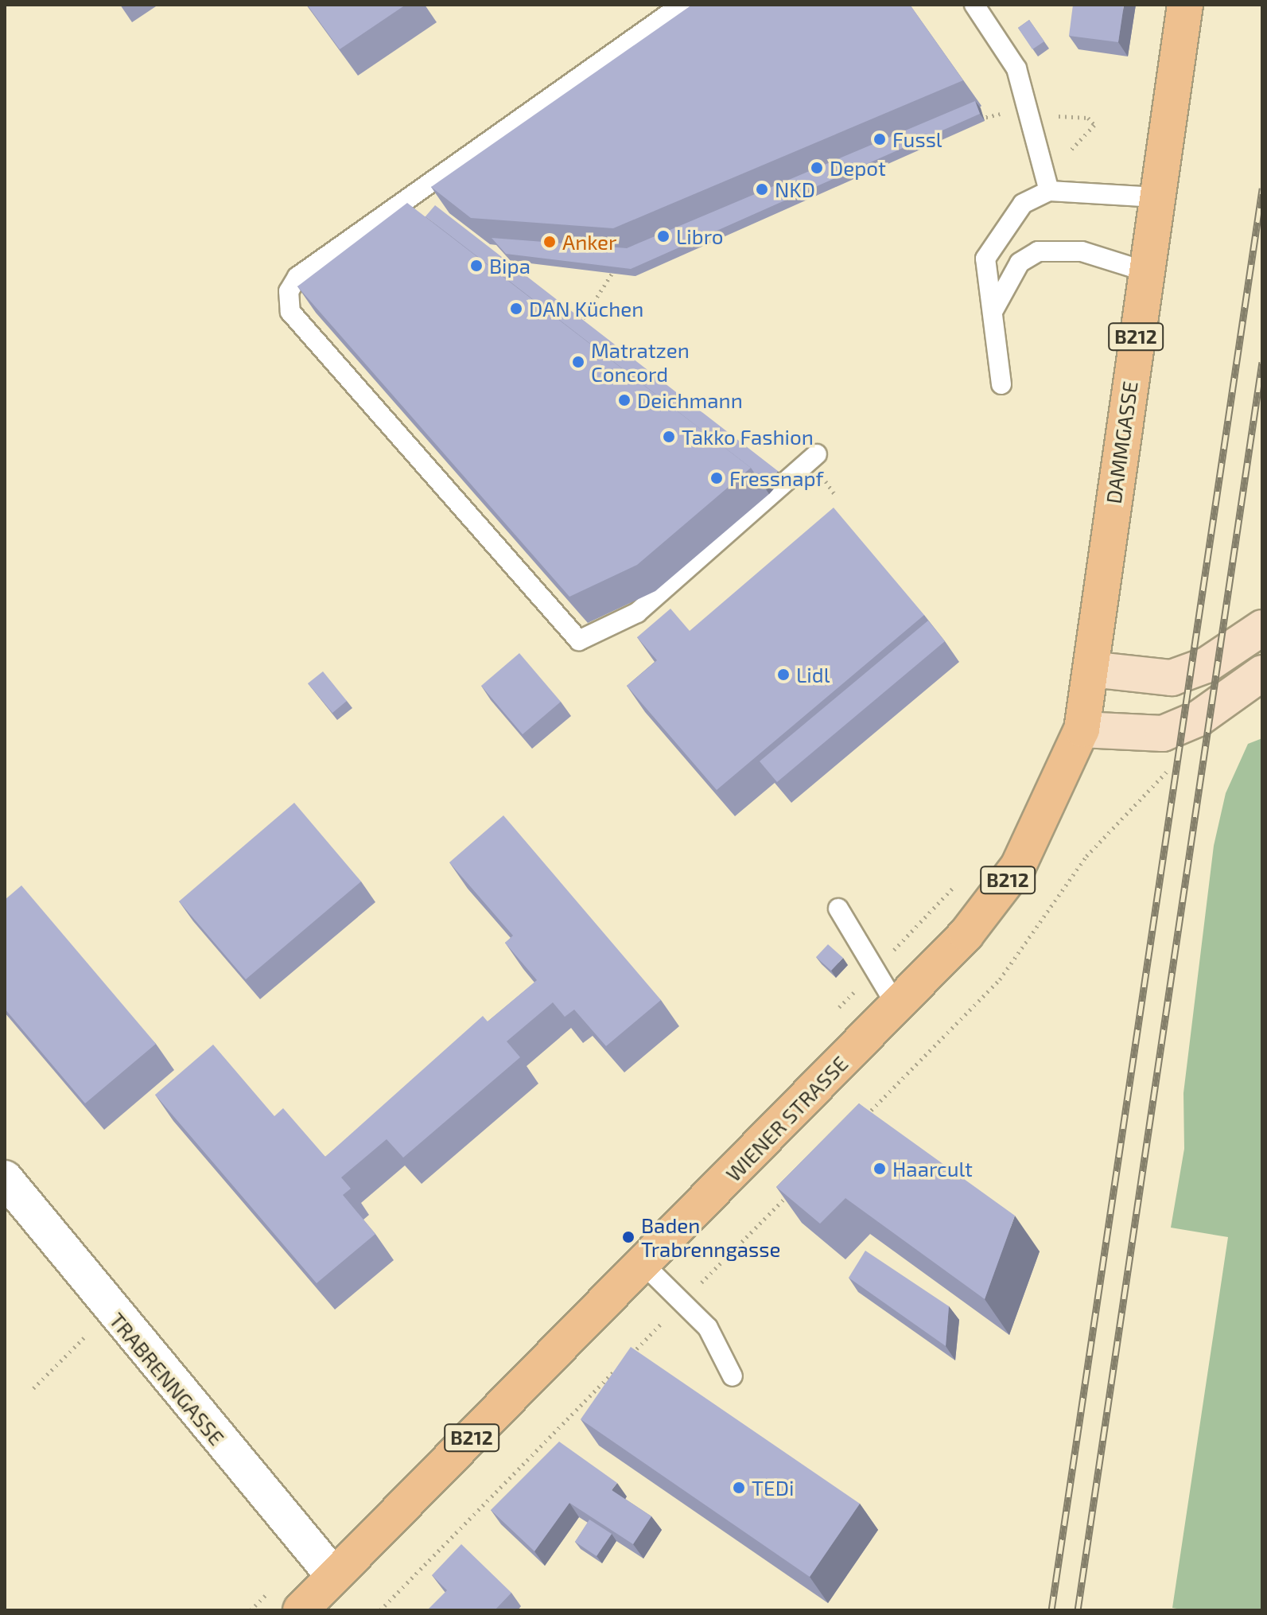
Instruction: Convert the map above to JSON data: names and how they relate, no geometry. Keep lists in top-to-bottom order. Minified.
{"streets":{"main road":["B212","DAMMGASSE","WIENER STRASSE"],"street":["TRABRENNGASSE"]},"crossings":[["DAMMGASSE","WIENER STRASSE"],["WIENER STRASSE","TRABRENNGASSE"]],"places":["Fussl","Depot","NKD","Libro","Anker","Bipa","DAN Küchen","Matratzen Concord","Deichmann","Takko Fashion","Fressnapf","Lidl","Haarcult","Baden Trabrenngasse","TEDi"]}
